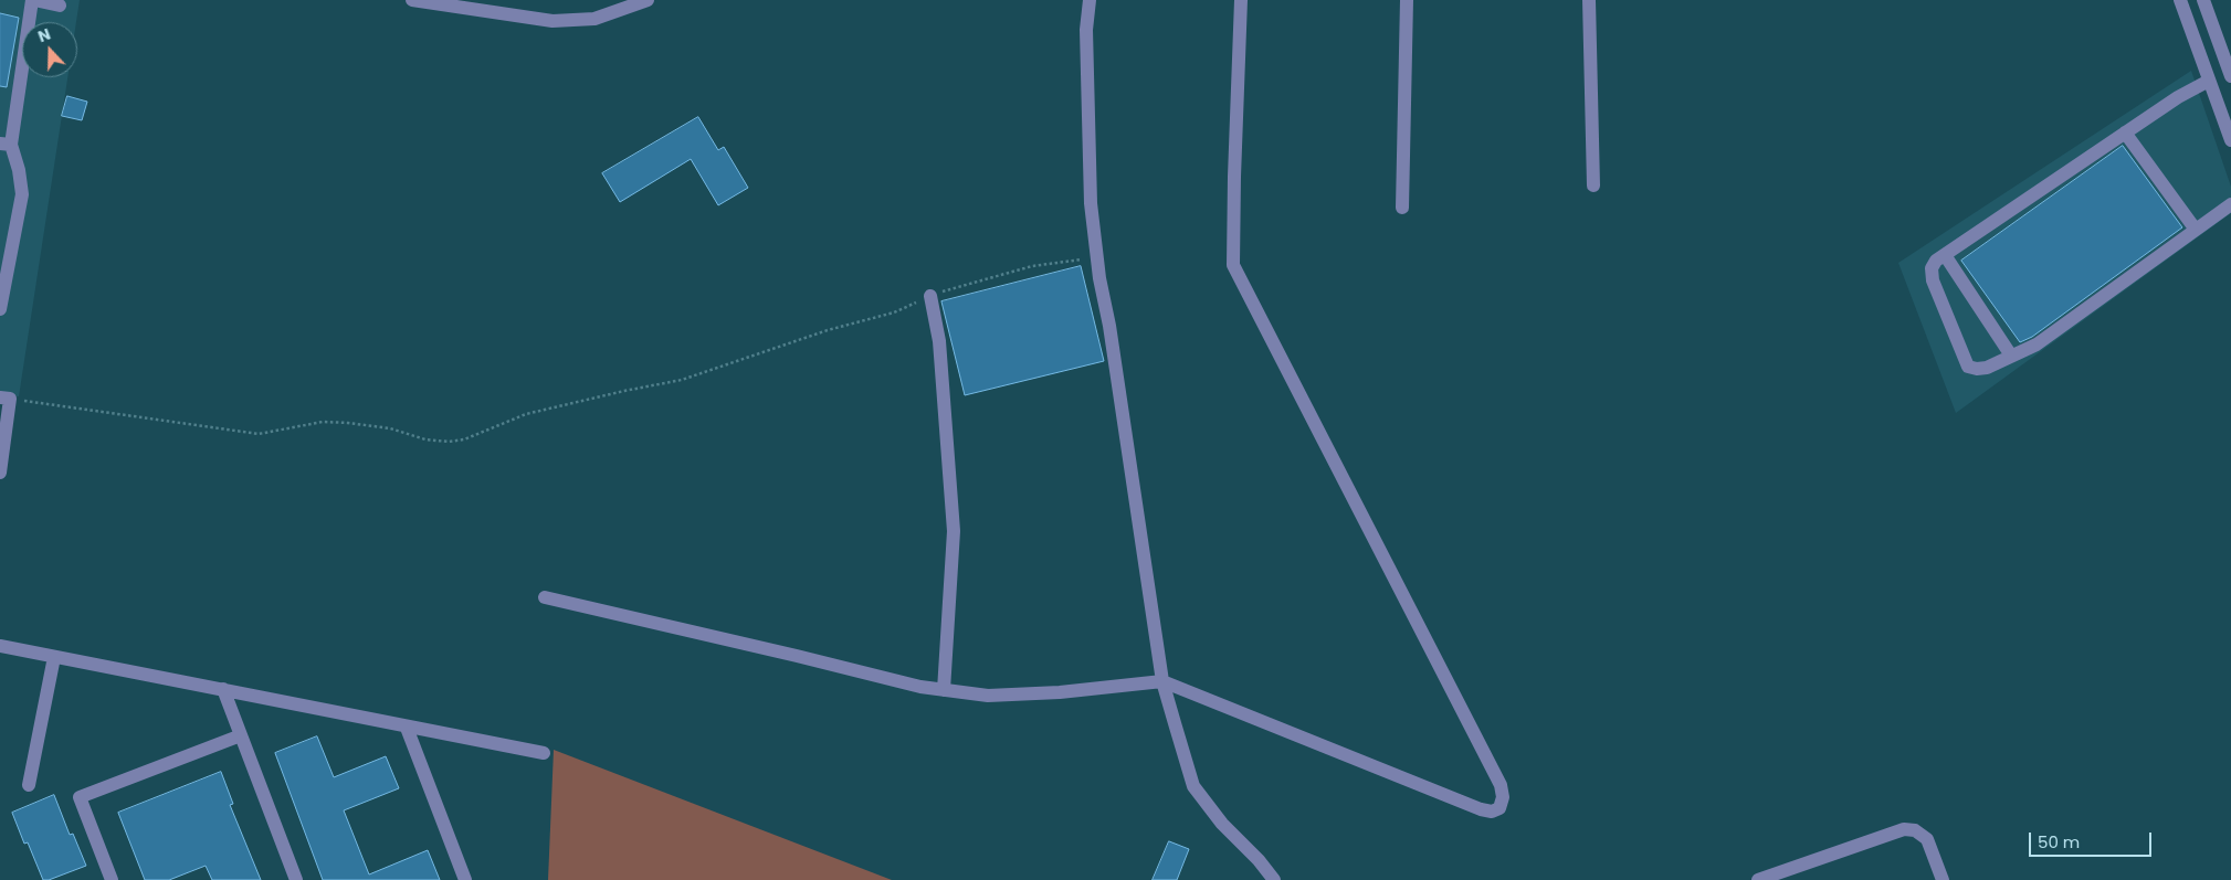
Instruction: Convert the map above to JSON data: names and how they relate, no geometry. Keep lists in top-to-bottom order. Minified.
{"scale_bar":"50 m","north":"top"}
